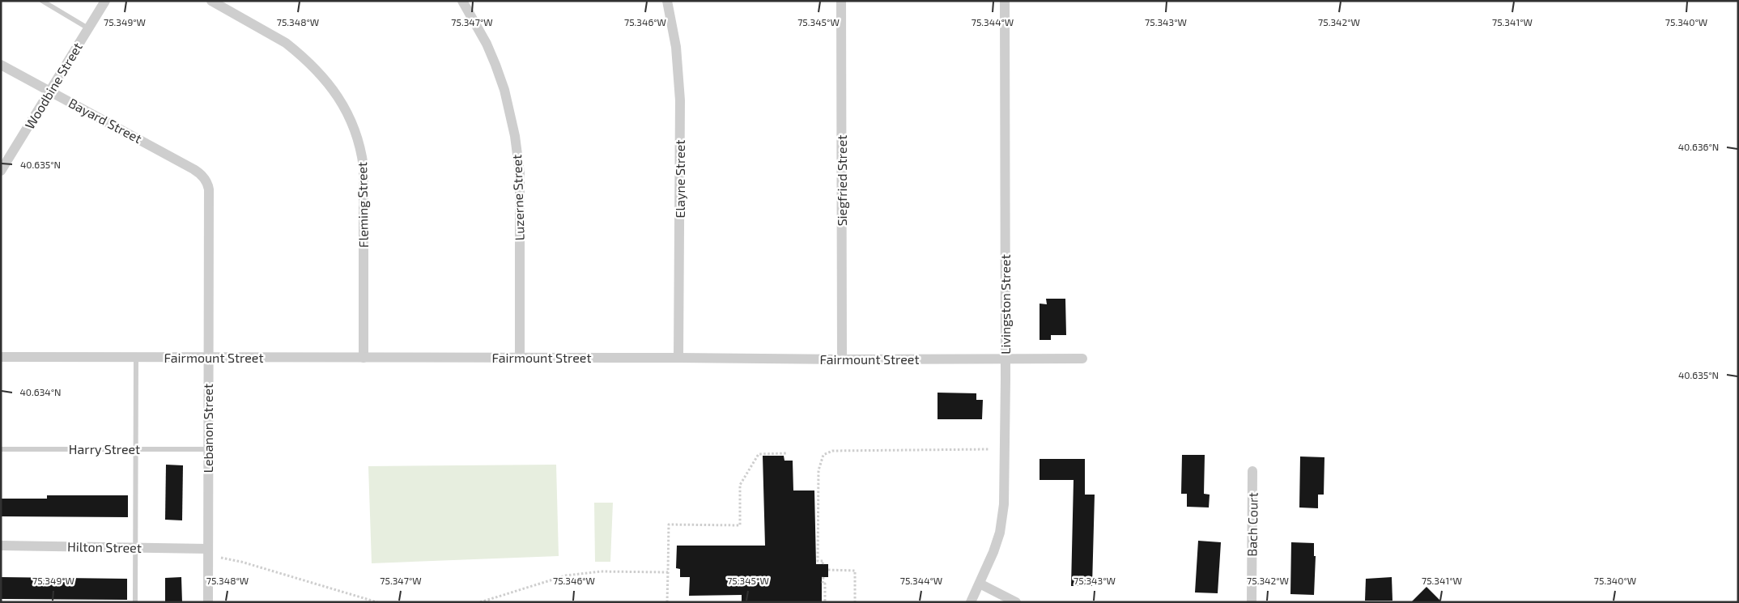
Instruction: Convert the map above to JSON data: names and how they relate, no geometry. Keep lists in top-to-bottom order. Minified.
{"streets":{"street":["Woodbine Street","Bayard Street","Elayne Street","Siegfried Street","Luzerne Street","Fleming Street","Livingston Street","Fairmount Street","Lebanon Street","Bach Court","Hilton Street"],"lane":["Harry Street"]},"crossings":[["Woodbine Street","Bayard Street"],["Bayard Street","Lebanon Street"],["Elayne Street","Fairmount Street"],["Siegfried Street","Fairmount Street"],["Luzerne Street","Fairmount Street"],["Fleming Street","Fairmount Street"],["Livingston Street","Fairmount Street"],["Fairmount Street","Lebanon Street"],["Lebanon Street","Harry Street"],["Lebanon Street","Hilton Street"]],"coordinates":["75.349°W","75.348°W","75.347°W","75.346°W","75.345°W","75.344°W","75.343°W","75.342°W","75.341°W","75.340°W","40.636°N","40.635°N","40.634°N"]}
